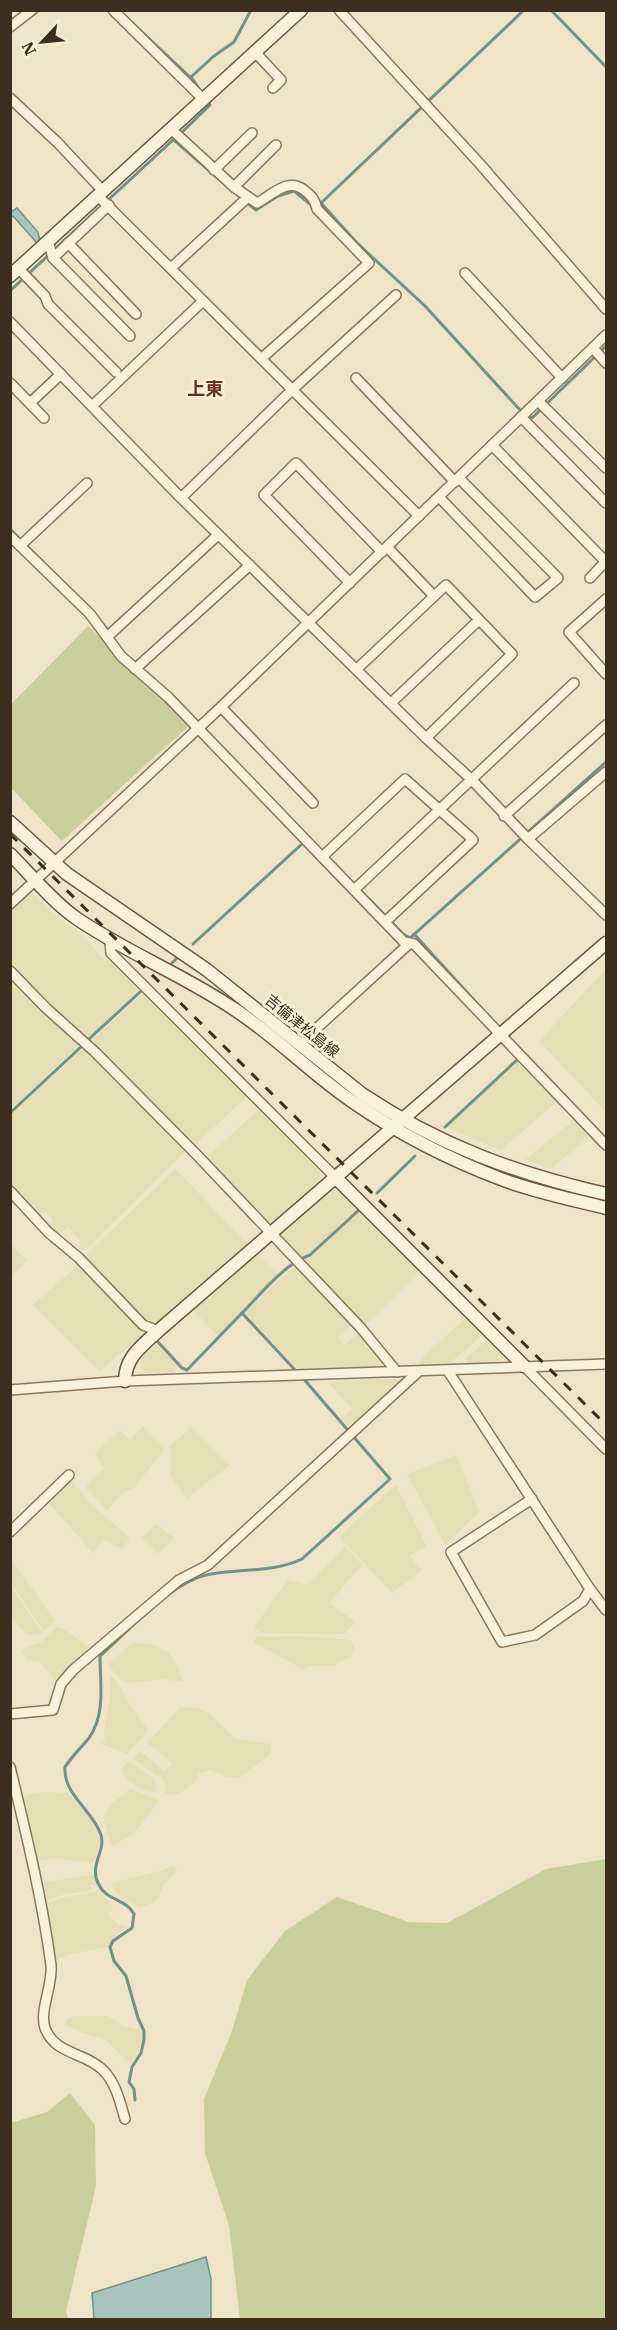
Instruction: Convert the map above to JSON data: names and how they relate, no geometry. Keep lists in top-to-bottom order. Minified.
{"streets":{"main road":["吉備津松島線"]},"districts":["上東"],"north":"bottom left"}
